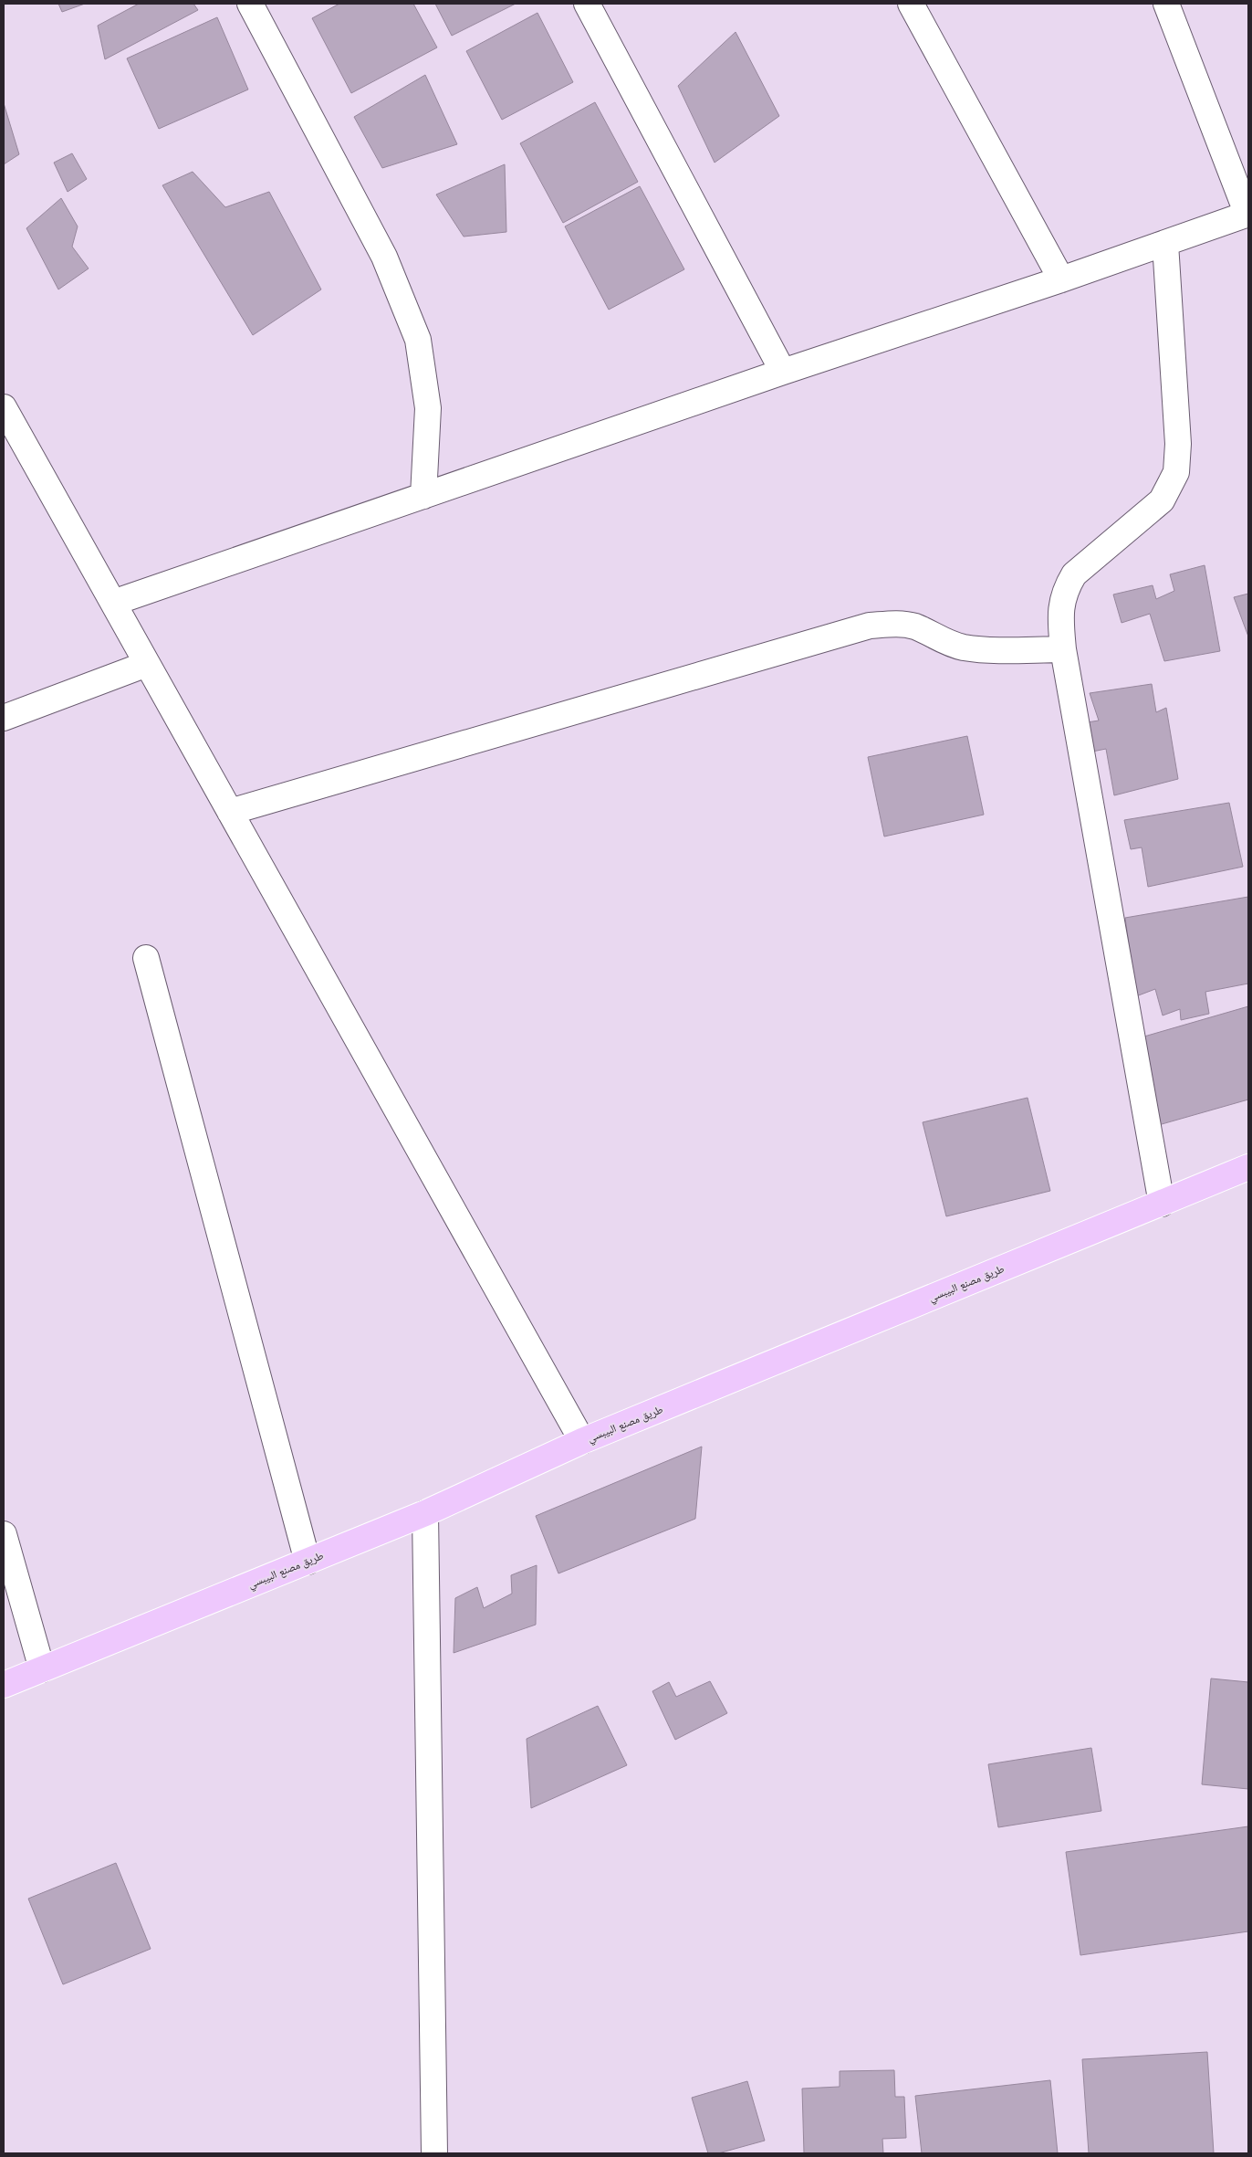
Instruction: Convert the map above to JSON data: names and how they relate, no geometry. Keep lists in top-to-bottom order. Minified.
{"streets":{"main road":["طريق مصنع البيبسي"]}}
